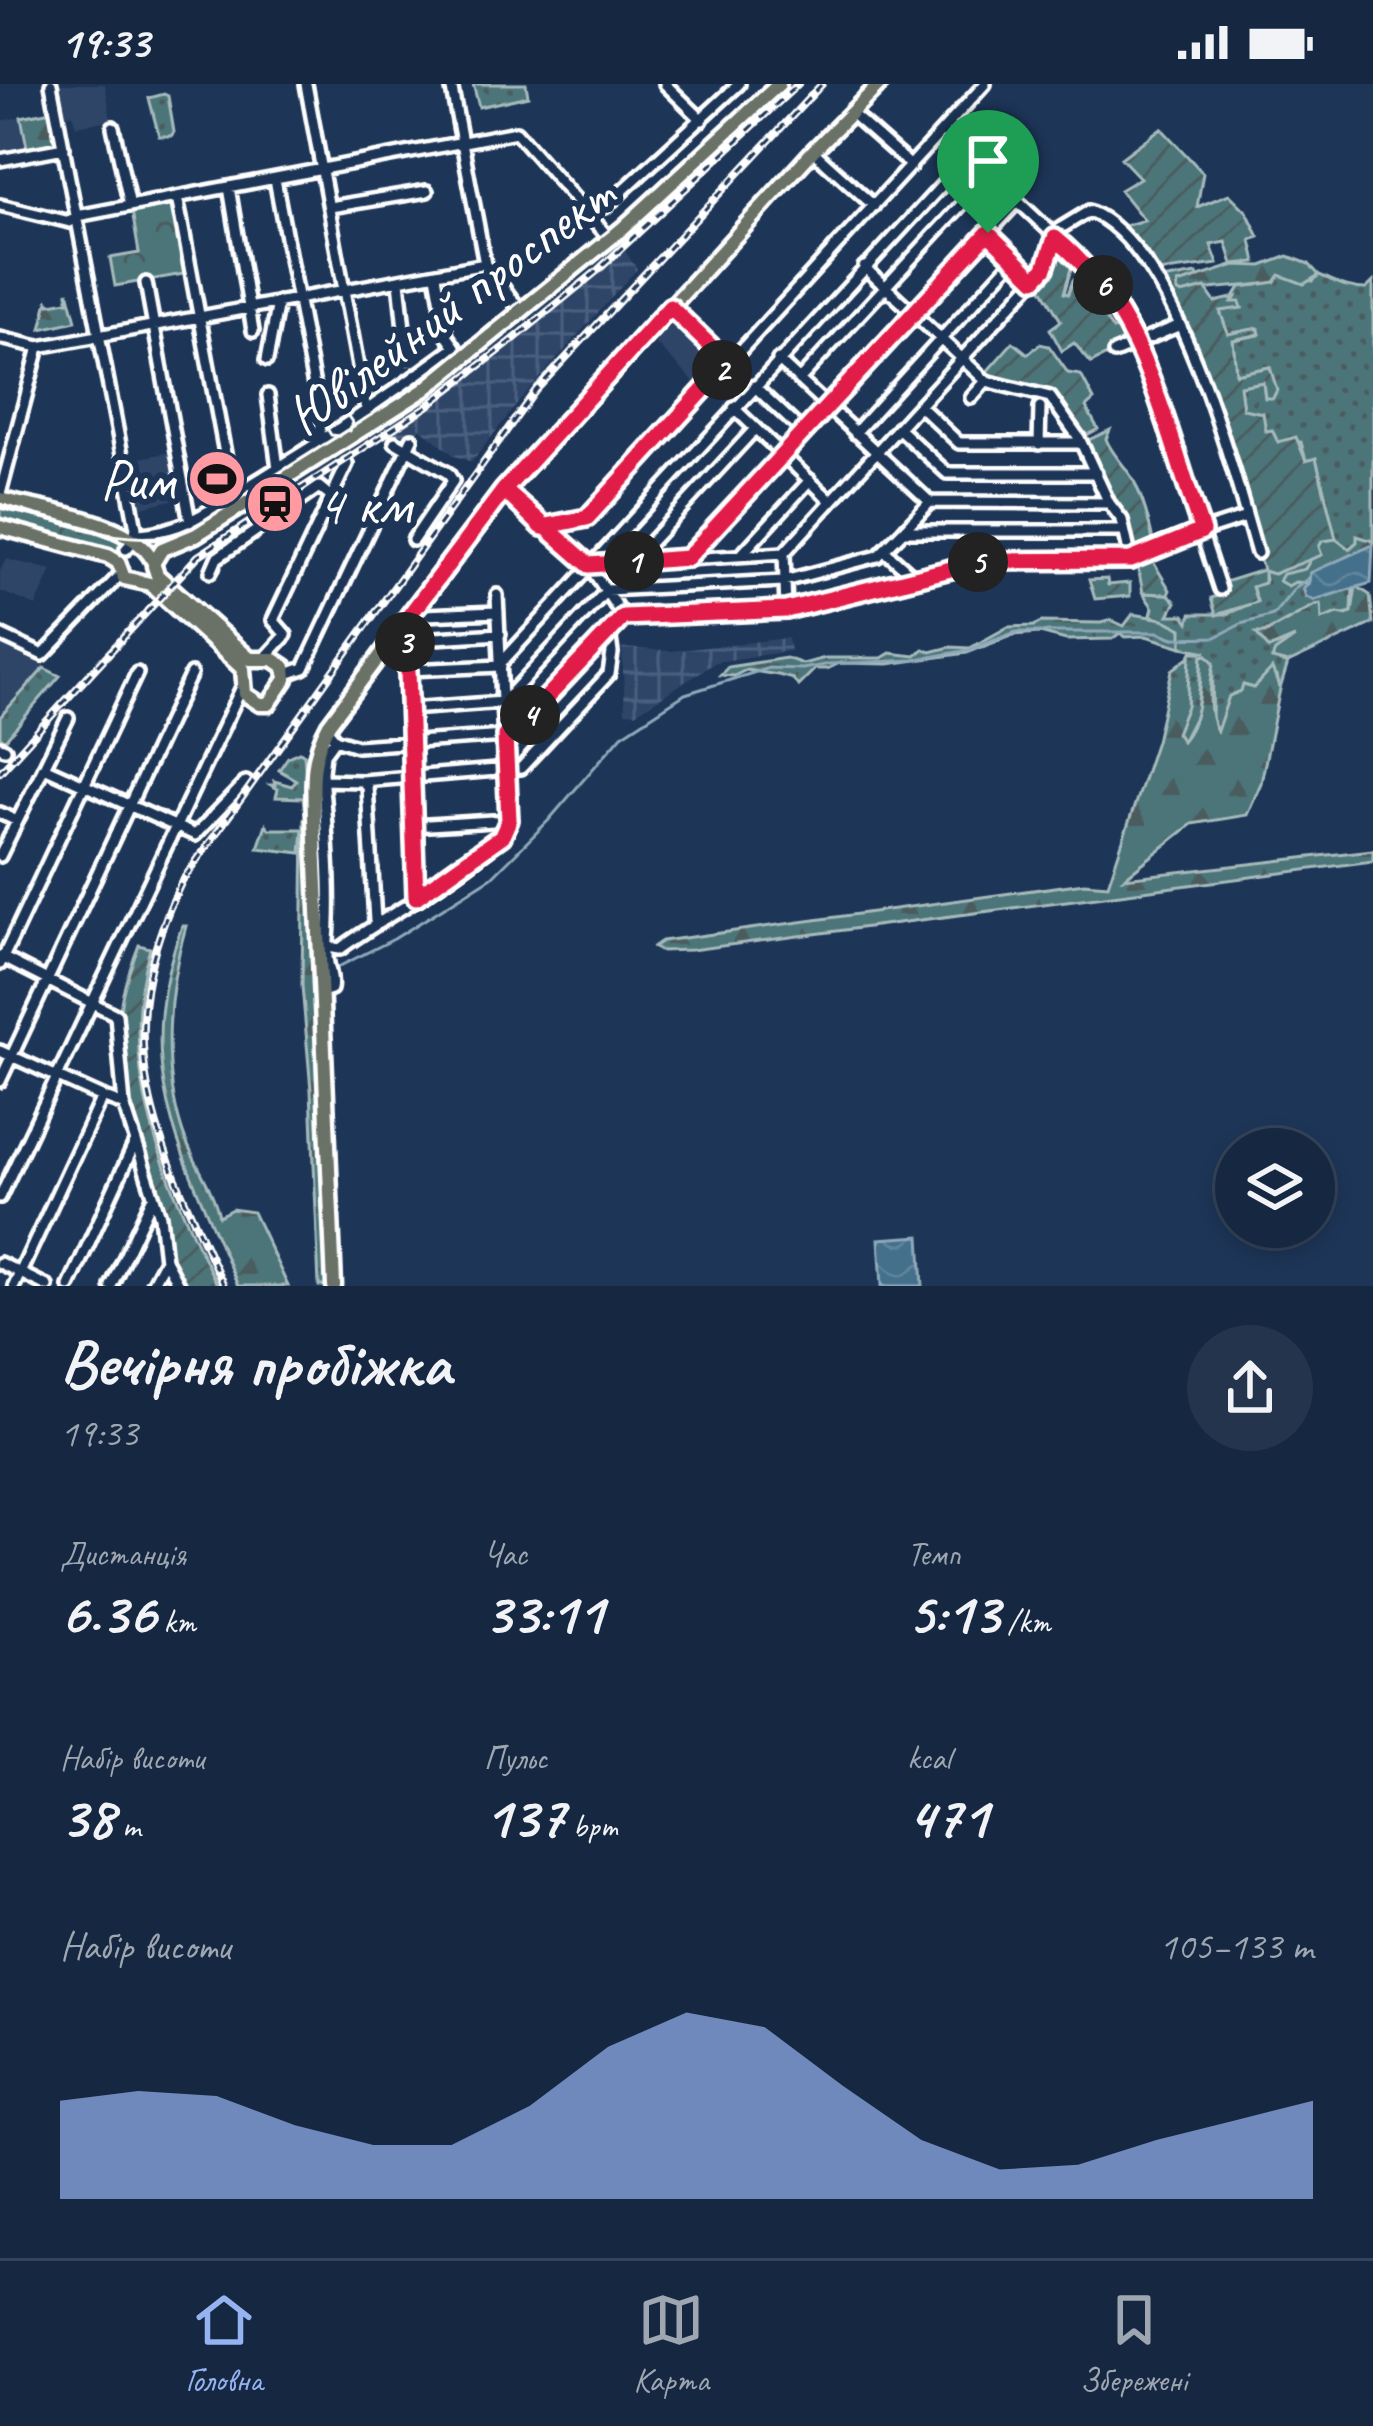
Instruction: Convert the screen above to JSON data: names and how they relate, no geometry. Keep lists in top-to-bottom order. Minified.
{"streets":{"main road":["Ювілейний проспект"]},"places":{"sports":["Рим"],"station":["4 км"]},"page":{"status":"19:33","pins":["6","2","1","5","3","4"],"heading":["Вечірня пробіжка","19:33"],"stats":[["Дистанція","6.36 km"],["Час","33:11"],["Темп","5:13 /km"],["Набір висоти","38 m"],["Пульс","137 bpm"],["kcal","471"]],"chart":["Набір висоти","105–133 m"],"tabs":["Головна","Карта","Збережені"]}}
